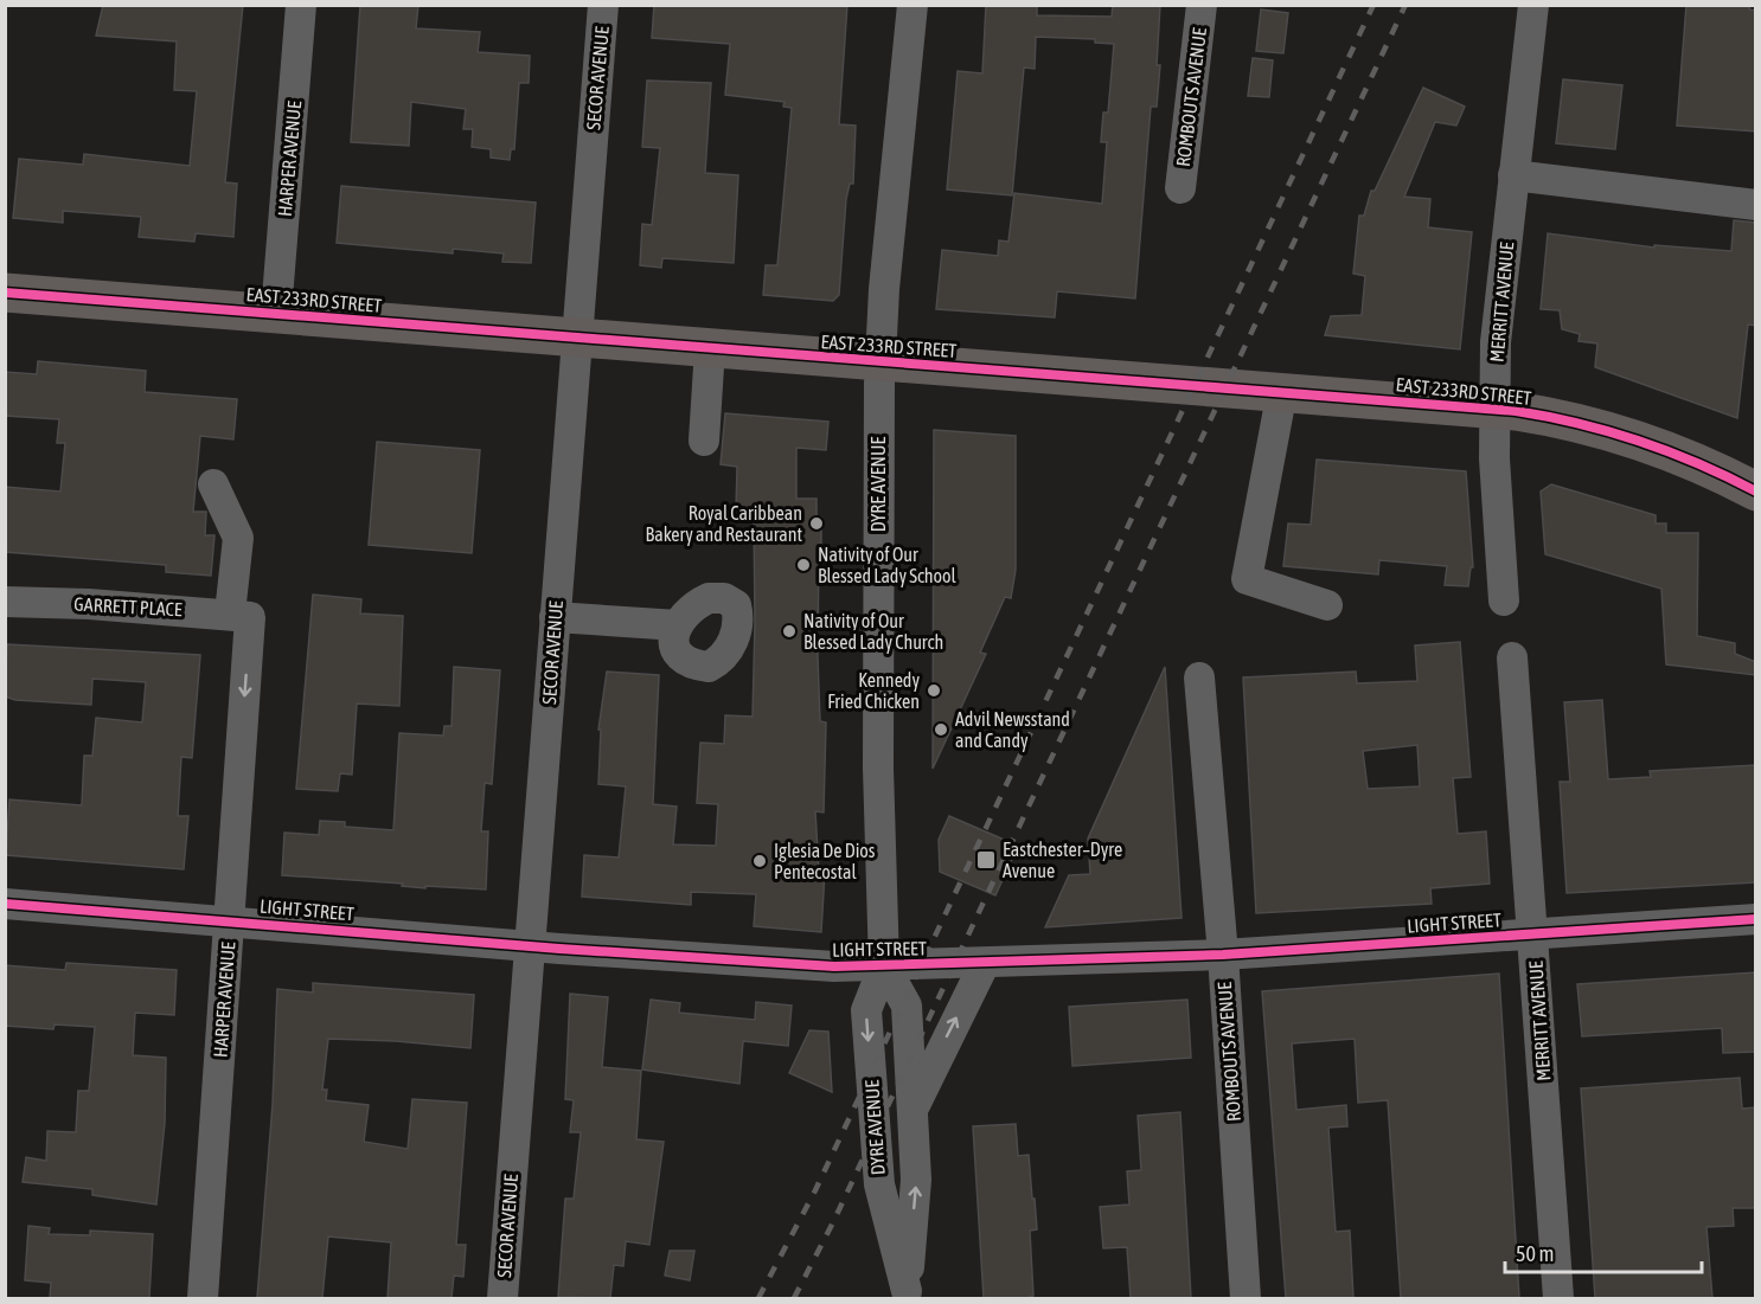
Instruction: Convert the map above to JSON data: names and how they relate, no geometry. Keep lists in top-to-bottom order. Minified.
{"streets":{"main road":["EAST 233RD STREET"],"street":["SECOR AVENUE","ROMBOUTS AVENUE","HARPER AVENUE","MERRITT AVENUE","DYRE AVENUE","GARRETT PLACE","LIGHT STREET"]},"crossings":[["SECOR AVENUE","EAST 233RD STREET"],["SECOR AVENUE","LIGHT STREET"],["ROMBOUTS AVENUE","LIGHT STREET"],["HARPER AVENUE","EAST 233RD STREET"],["HARPER AVENUE","GARRETT PLACE"],["HARPER AVENUE","LIGHT STREET"],["EAST 233RD STREET","MERRITT AVENUE"],["EAST 233RD STREET","DYRE AVENUE"],["MERRITT AVENUE","LIGHT STREET"],["DYRE AVENUE","LIGHT STREET"]],"places":{"other":["Royal Caribbean Bakery and Restaurant","Nativity of Our Blessed Lady School","Nativity of Our Blessed Lady Church","Kennedy Fried Chicken","Advil Newsstand and Candy","Iglesia De Dios Pentecostal"],"transit":["Eastchester–Dyre Avenue"]},"scale_bar":"50 m"}
